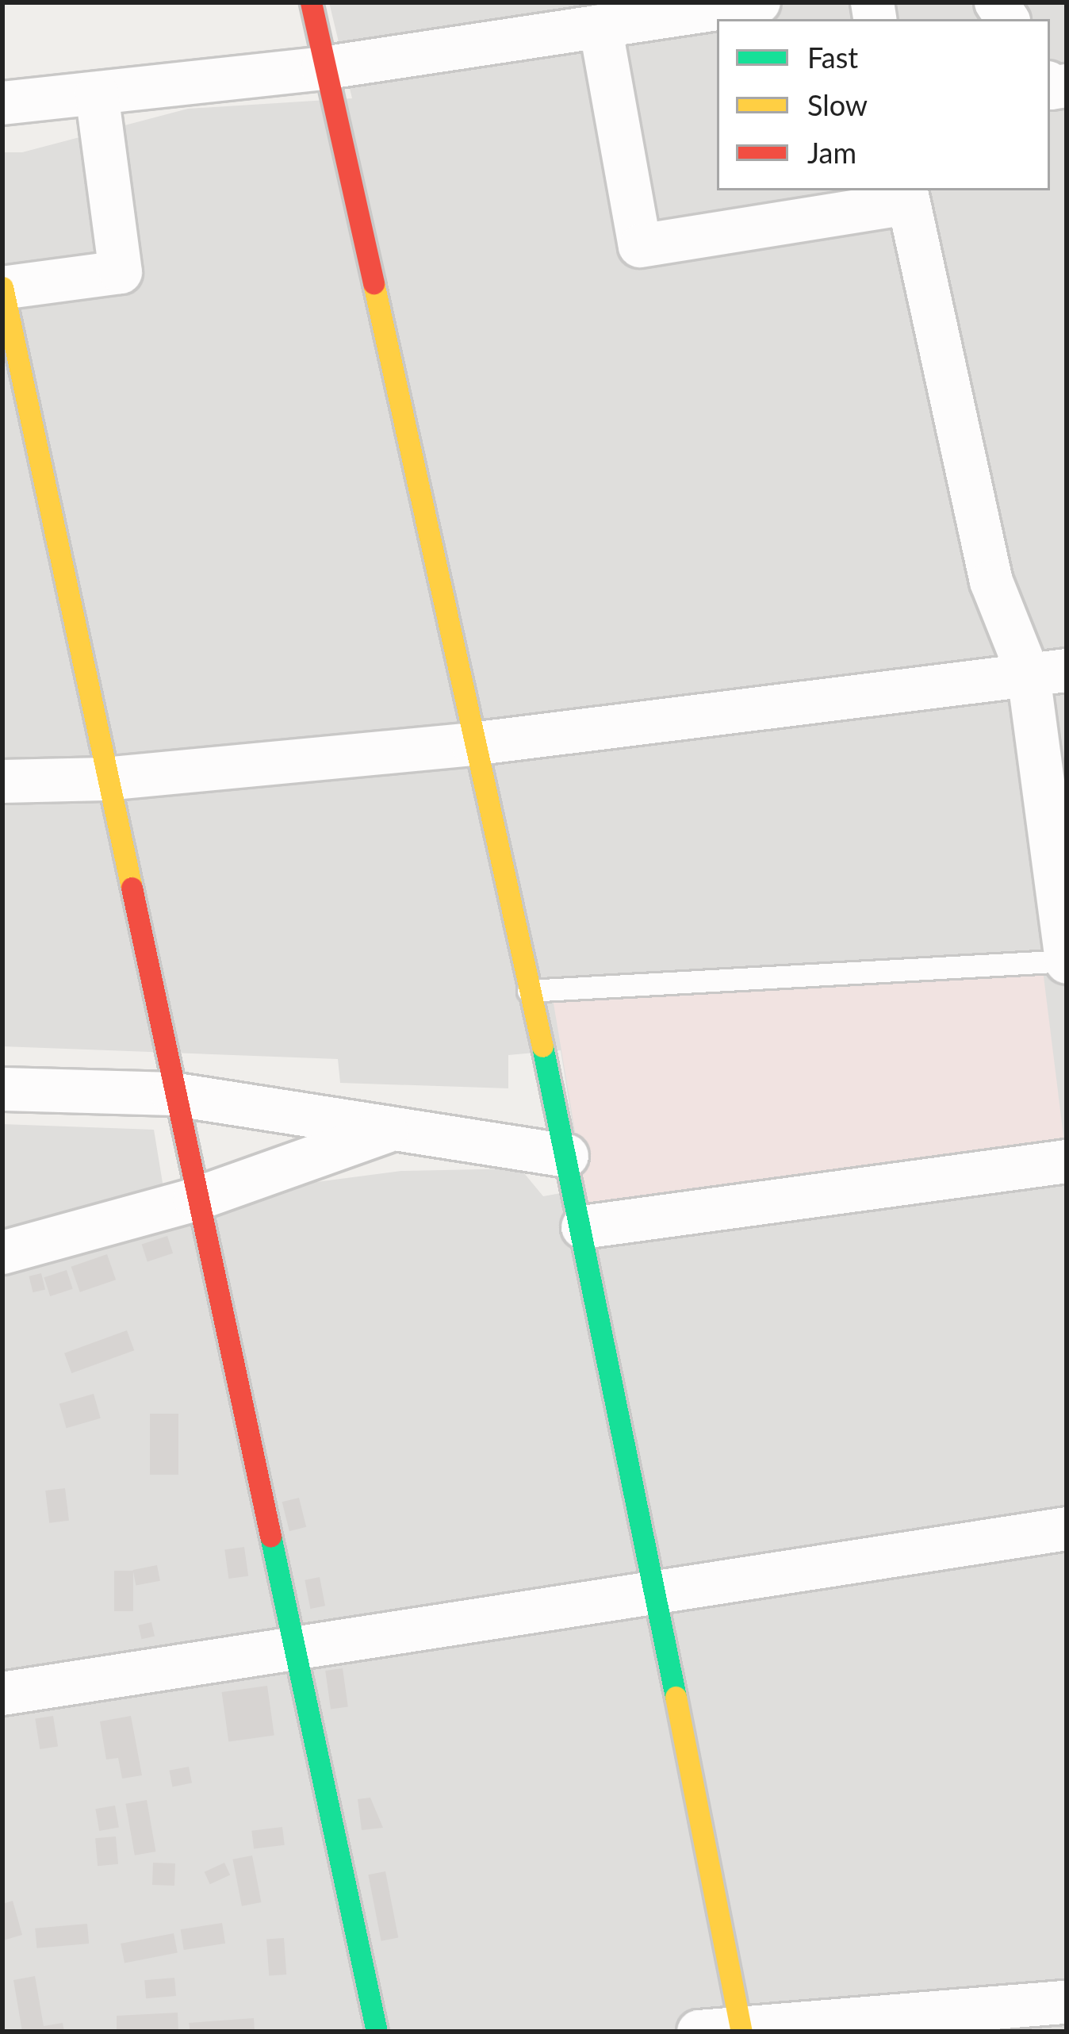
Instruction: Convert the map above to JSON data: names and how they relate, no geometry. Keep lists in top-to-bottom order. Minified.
{"legend":["Fast","Slow","Jam"]}
